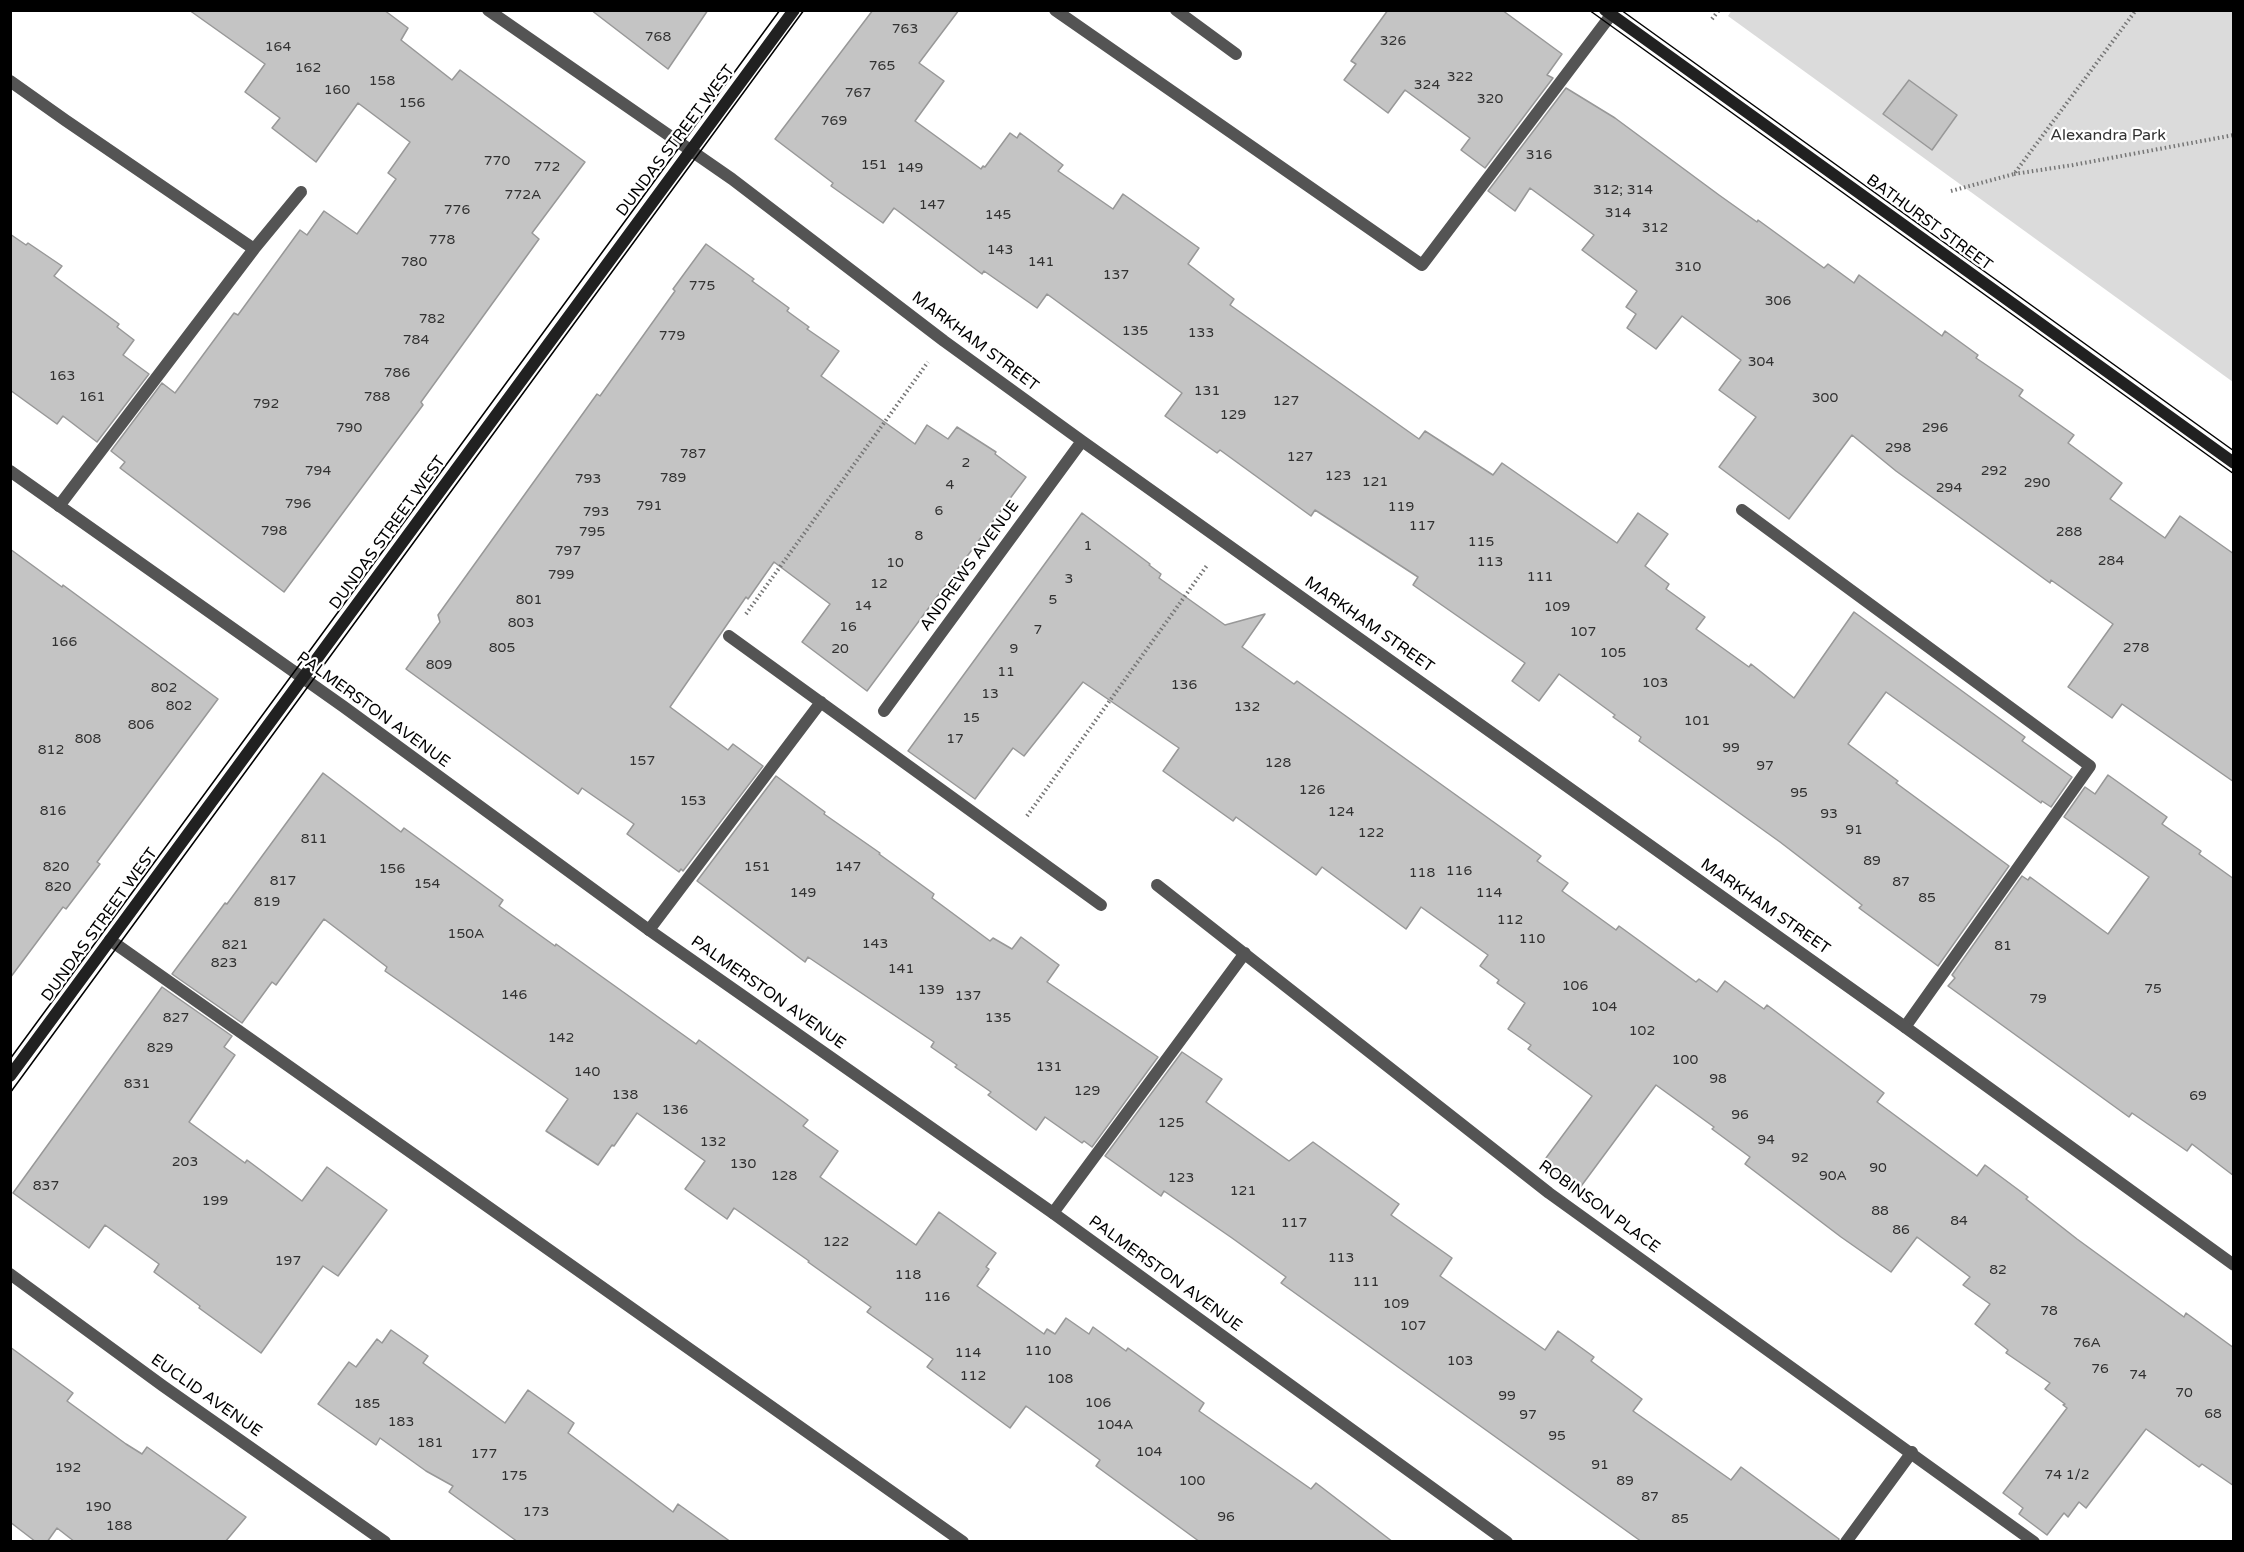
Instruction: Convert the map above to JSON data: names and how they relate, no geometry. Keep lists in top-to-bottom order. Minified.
{"streets":{"main road":["DUNDAS STREET WEST","BATHURST STREET"],"street":["MARKHAM STREET","ANDREWS AVENUE","PALMERSTON AVENUE","ROBINSON PLACE","EUCLID AVENUE"]},"crossings":[["DUNDAS STREET WEST","MARKHAM STREET"],["DUNDAS STREET WEST","PALMERSTON AVENUE"],["MARKHAM STREET","ANDREWS AVENUE"]],"parks":["Alexandra Park"],"house_numbers":["763","768","326","164","765","162","322","158","324","160","767","320","156","769","316","770","151","772","149","312; 314","772A","147","776","314","145","312","778","143","780","141","310","137","775","306","782","135","133","779","784","304","786","163","131","161","788","300","127","792","129","790","296","298","787","127","2","794","292","123","789","793","121","290","4","294","796","791","119","6","793","117","798","795","288","8","115","1","797","284","113","10","799","111","3","12","801","5","14","109","803","16","7","107","166","805","278","20","9","105","809","11","103","136","802","13","802","132","15","101","806","808","17","99","812","157","128","97","126","95","153","816","124","93","91","122","811","89","820","151","147","156","116","118","817","87","154","820","149","114","85","819","112","150A","110","143","821","81","823","141","106","75","139","146","137","79","104","827","135","102","142","829","100","131","140","98","831","129","138","69","136","96","125","94","132","92","203","130","90","128","90A","123","837","121","199","88","84","117","86","122","113","197","82","118","111","116","109","78","107","76A","110","114","103","76","74","112","108","70","99","106","185","68","97","183","104A","95","181","104","177","91","192","74 1/2","175","100","89","87","190","173","96","85","188"]}
